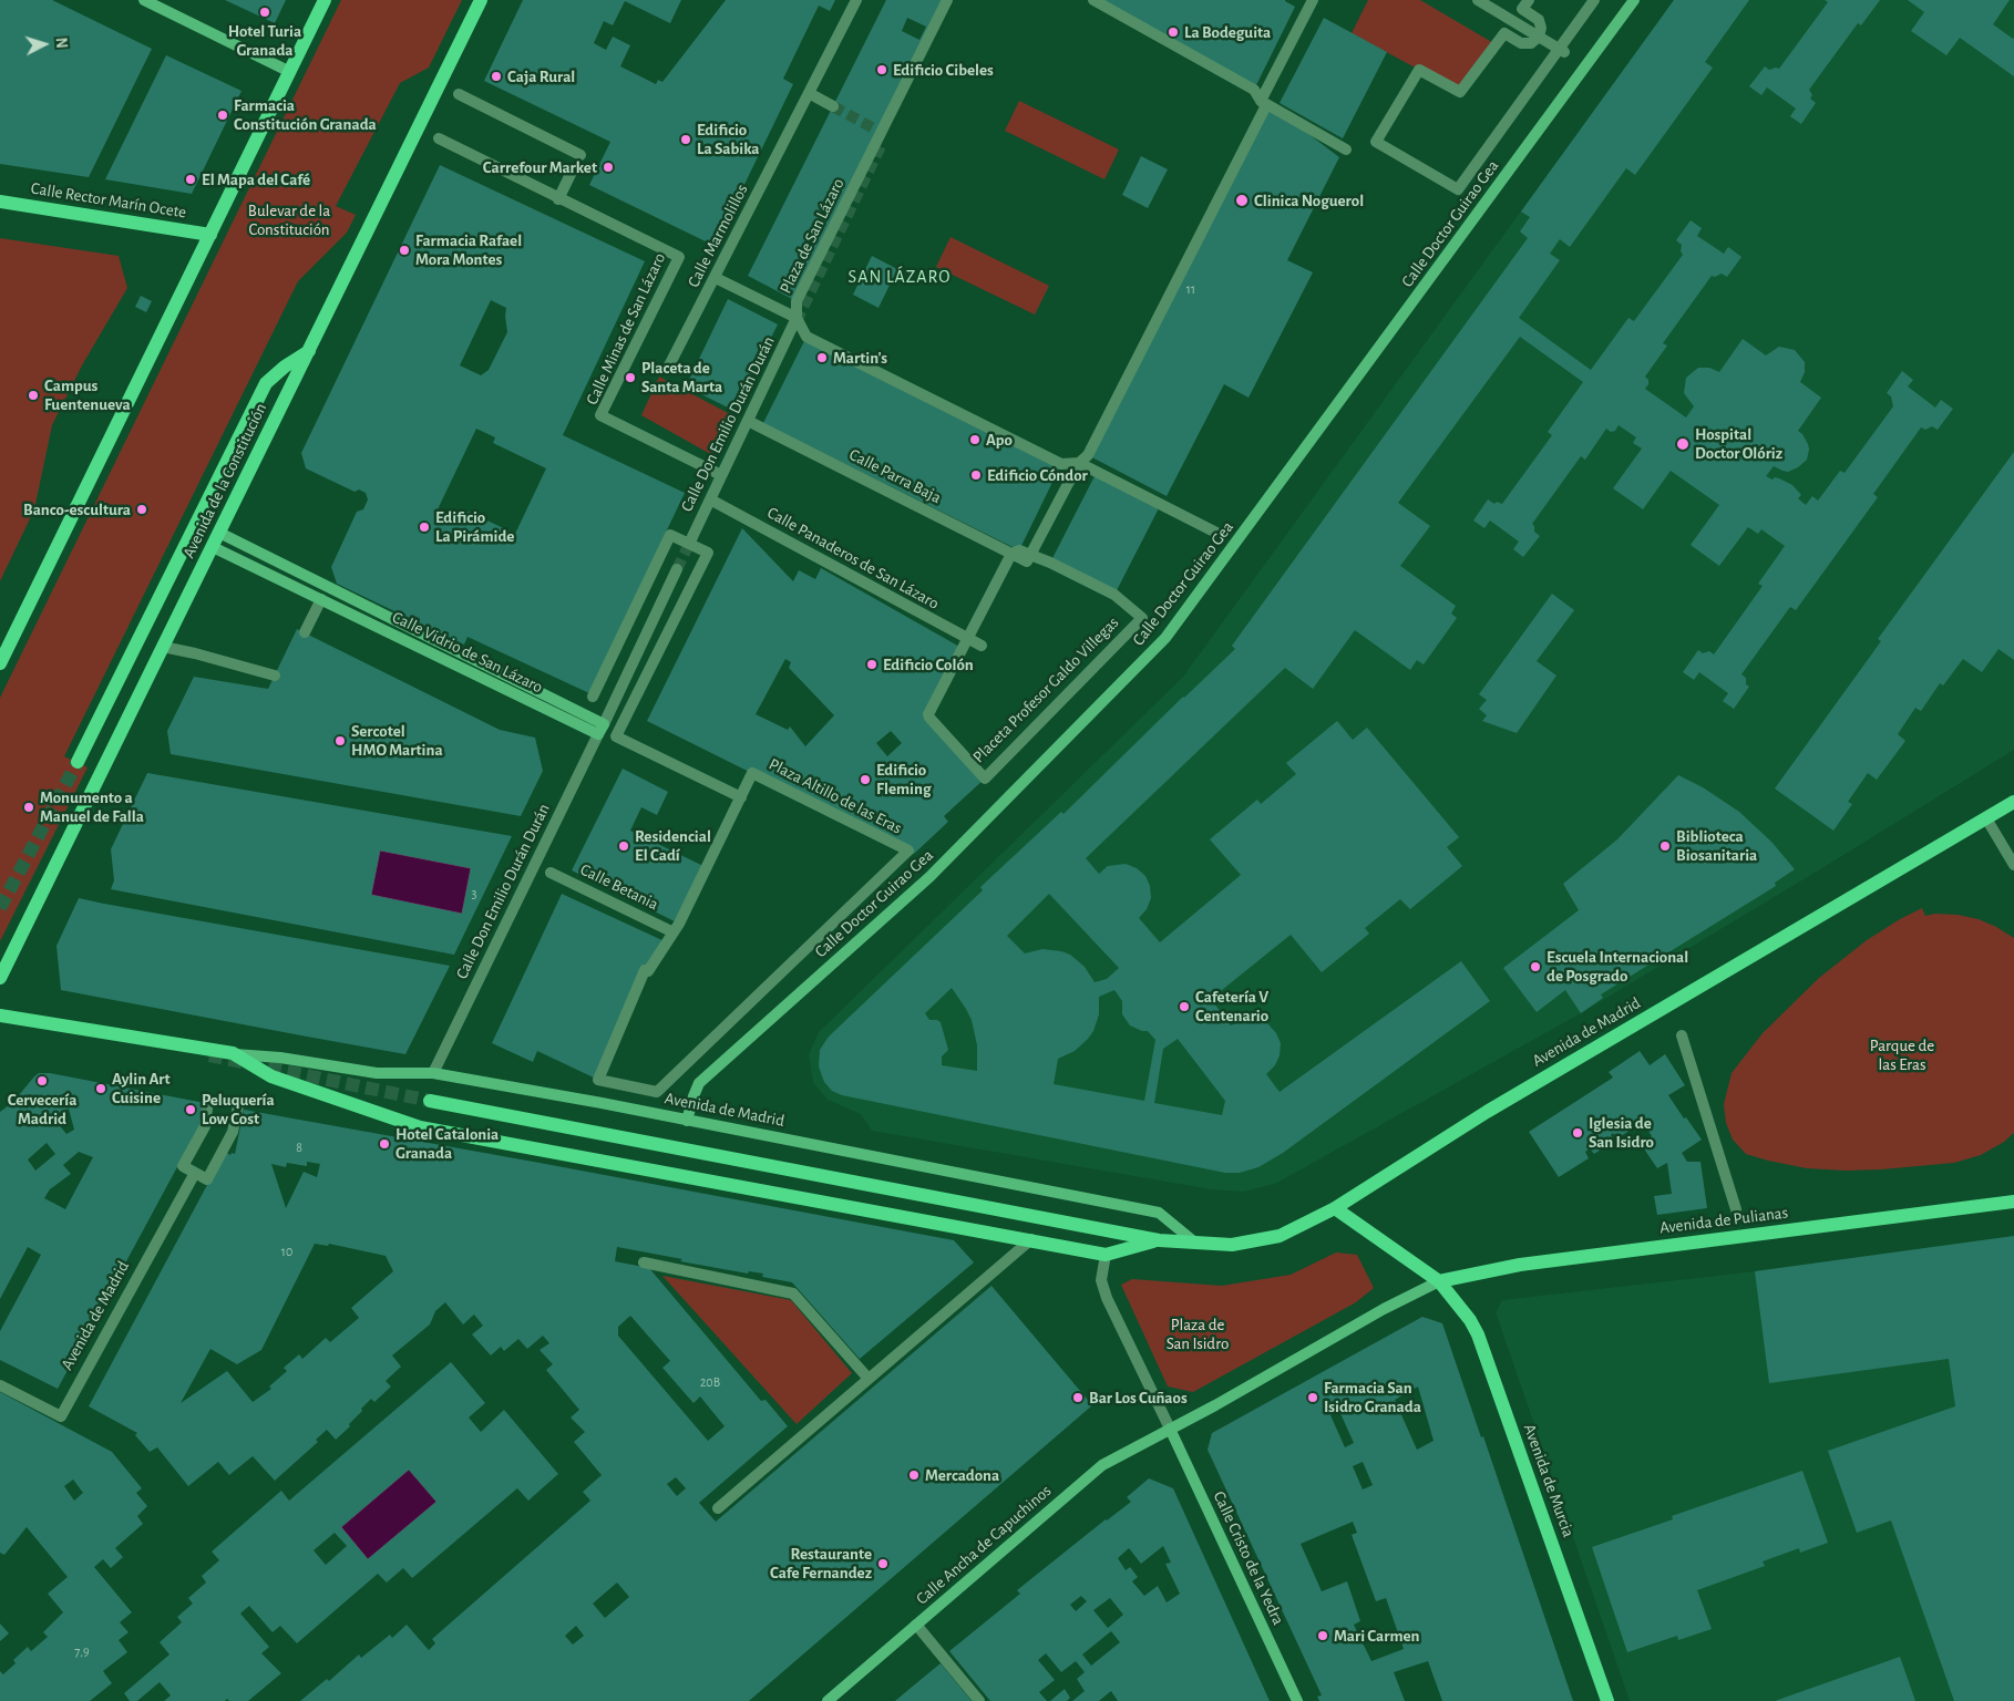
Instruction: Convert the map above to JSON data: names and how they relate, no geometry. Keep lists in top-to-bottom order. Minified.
{"streets":{"main road":["Calle Rector Marín Ocete","Avenida de la Constitución","Avenida de Madrid","Avenida de Pulianas","Avenida de Murcia"],"street":["Calle Doctor Guirao Gea","Calle Marmolillos","Plaza de San Lázaro","Calle Minas de San Lázaro","Calle Don Emilio Durán Durán","Calle Parra Baja","Calle Panaderos de San Lázaro","Calle Vidrio de San Lázaro","Placeta Profesor Galdo Villegas","Plaza Altillo de las Eras","Calle Betania","Calle Ancha de Capuchinos","Calle Cristo de la Yedra"]},"crossings":[["Calle Doctor Guirao Gea","Avenida de Madrid"],["Plaza de San Lázaro","Calle Don Emilio Durán Durán"],["Calle Minas de San Lázaro","Calle Don Emilio Durán Durán"],["Calle Don Emilio Durán Durán","Calle Parra Baja"],["Calle Don Emilio Durán Durán","Calle Panaderos de San Lázaro"],["Calle Don Emilio Durán Durán","Calle Vidrio de San Lázaro"],["Calle Don Emilio Durán Durán","Avenida de Madrid"],["Calle Parra Baja","Placeta Profesor Galdo Villegas"],["Avenida de la Constitución","Calle Vidrio de San Lázaro"],["Calle Panaderos de San Lázaro","Placeta Profesor Galdo Villegas"],["Plaza Altillo de las Eras","Calle Betania"],["Avenida de Pulianas","Avenida de Murcia"],["Calle Ancha de Capuchinos","Calle Cristo de la Yedra"]],"districts":["SAN LÁZARO"],"parks":["Bulevar de la Constitución","Parque de las Eras","Plaza de San Isidro"],"places":["Hotel Turia Granada","La Bodeguita","Edificio Cibeles","Caja Rural","Farmacia Constitución Granada","Edificio La Sabika","Carrefour Market","El Mapa del Café","Clinica Noguerol","Farmacia Rafael Mora Montes","Martin's","Placeta de Santa Marta","Campus Fuentenueva","Apo","Hospital Doctor Olóriz","Edificio Cóndor","Banco-escultura","Edificio La Pirámide","Edificio Colón","Sercotel HMO Martina","Edificio Fleming","Monumento a Manuel de Falla","Residencial El Cadí","Biblioteca Biosanitaria","Escuela Internacional de Posgrado","Cafetería V Centenario","Cervecería Madrid","Aylin Art Cuisine","Peluquería Low Cost","Iglesia de San Isidro","Hotel Catalonia Granada","Bar Los Cuñaos","Farmacia San Isidro Granada","Mercadona","Restaurante Cafe Fernandez","Mari Carmen"],"house_numbers":["11","3","8","10","20B","7,9"],"north":"right"}
